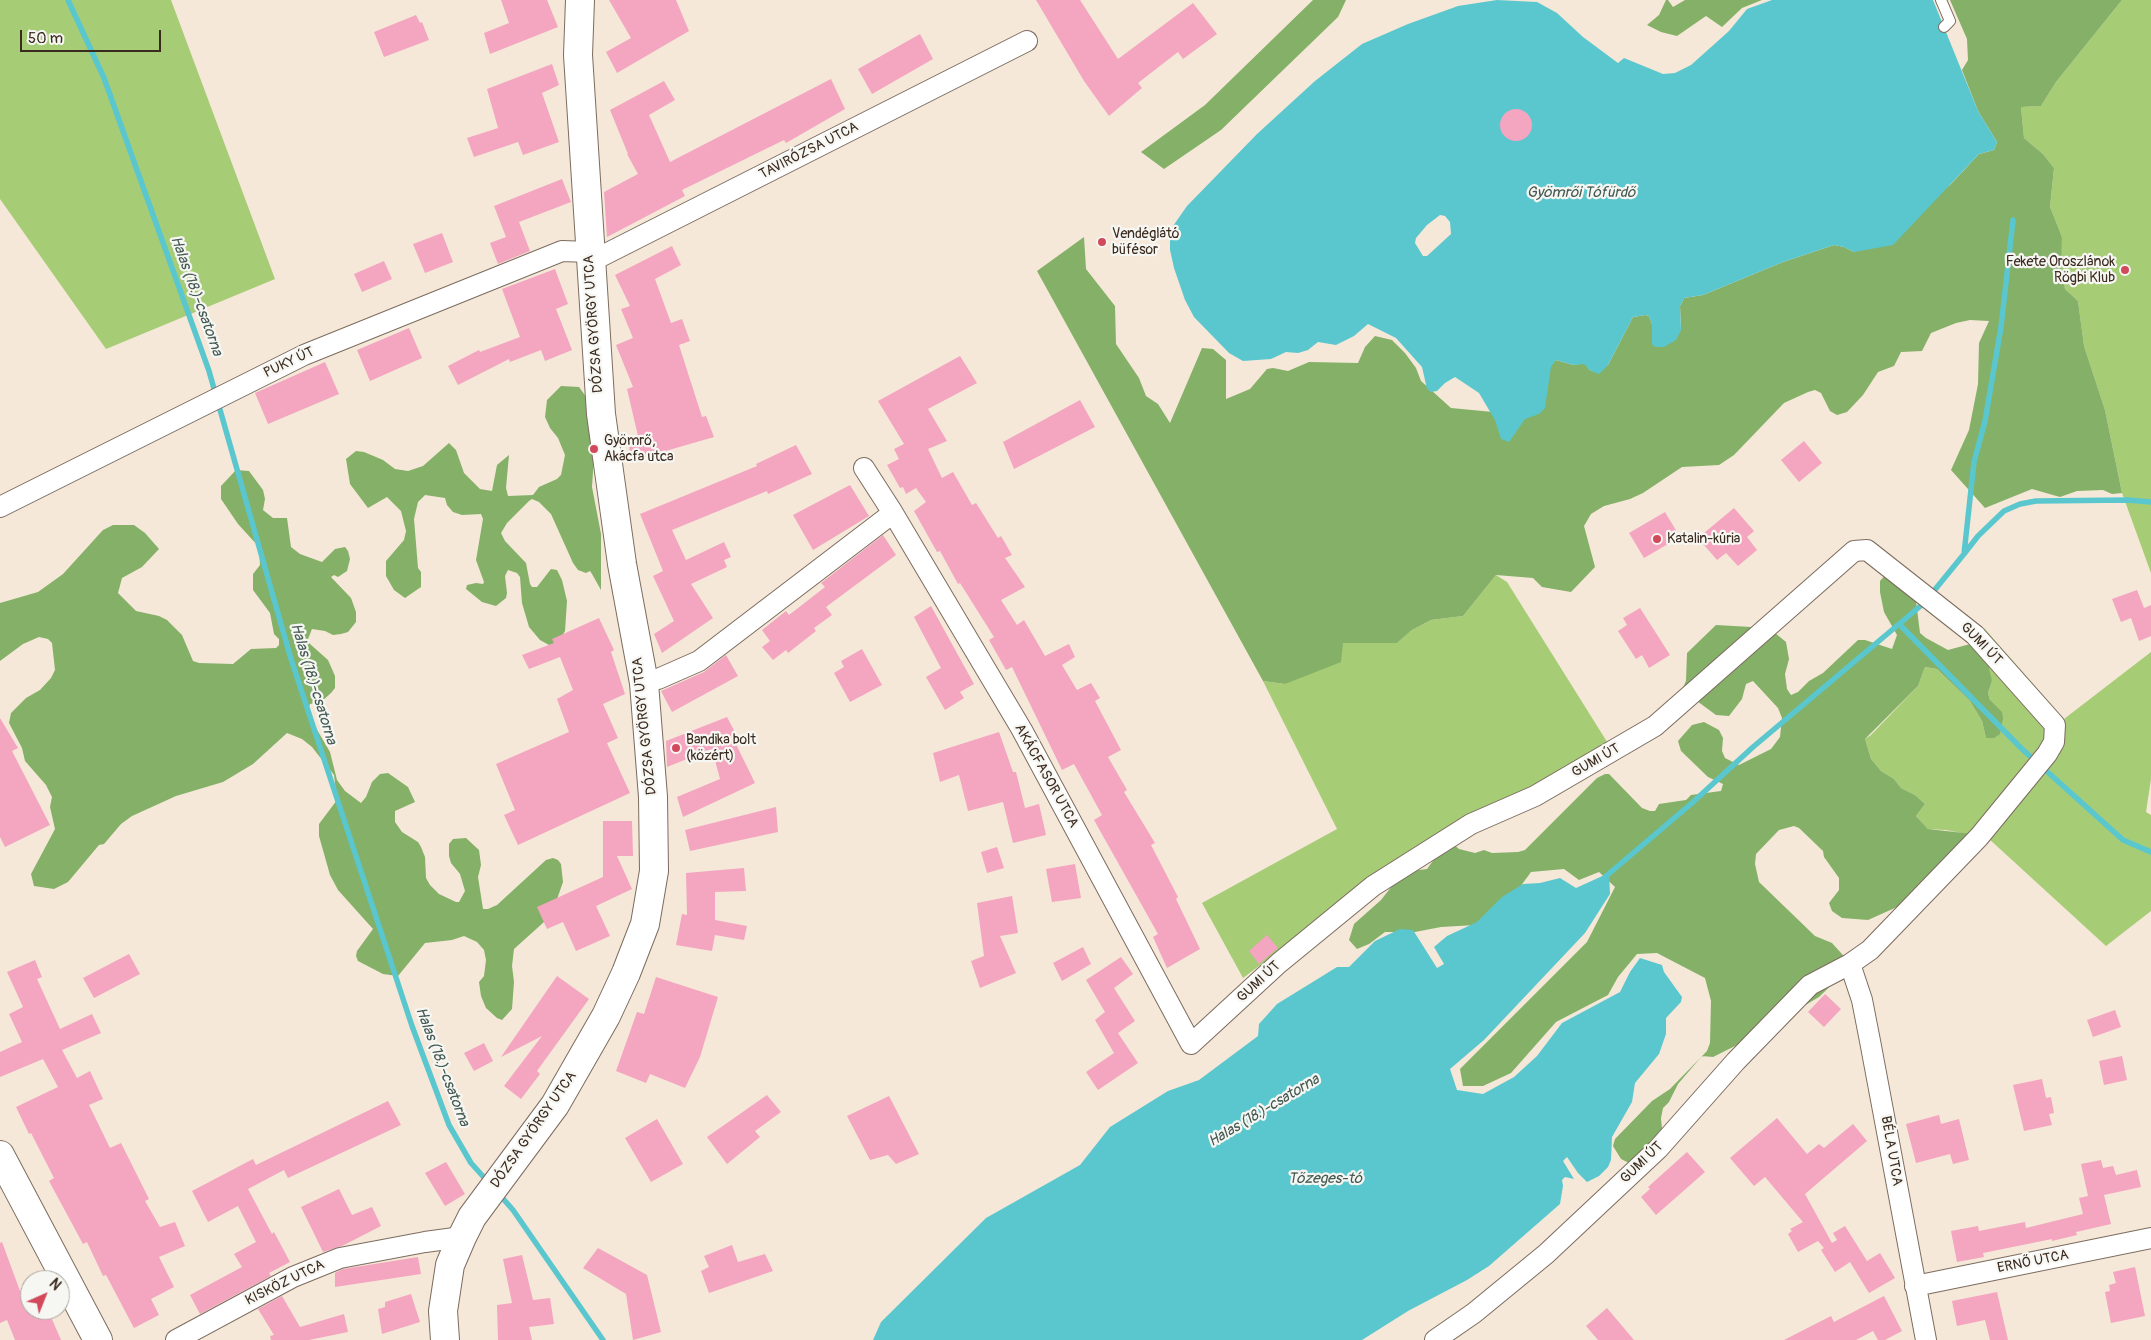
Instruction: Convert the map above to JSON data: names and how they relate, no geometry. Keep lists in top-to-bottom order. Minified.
{"streets":{"main road":["DÓZSA GYÖRGY UTCA"],"street":["TAVIRÓZSA UTCA","PUKY ÚT","GUMI ÚT","AKÁCFASOR UTCA","BÉLA UTCA","ERNŐ UTCA","KISKÖZ UTCA"]},"crossings":[["TAVIRÓZSA UTCA","DÓZSA GYÖRGY UTCA"],["TAVIRÓZSA UTCA","PUKY ÚT"],["DÓZSA GYÖRGY UTCA","PUKY ÚT"],["DÓZSA GYÖRGY UTCA","KISKÖZ UTCA"],["GUMI ÚT","AKÁCFASOR UTCA"],["GUMI ÚT","BÉLA UTCA"],["BÉLA UTCA","ERNŐ UTCA"]],"water":["Gyömrői Tófürdő","Halas (18.)-csatorna","Tőzeges-tó"],"places":["Vendéglátó büfésor","Fekete Oroszlánok Rögbi Klub","Gyömrő, Akácfa utca","Katalin-kúria","Bandika bolt (közért)"],"scale_bar":"50 m","north":"top right"}
